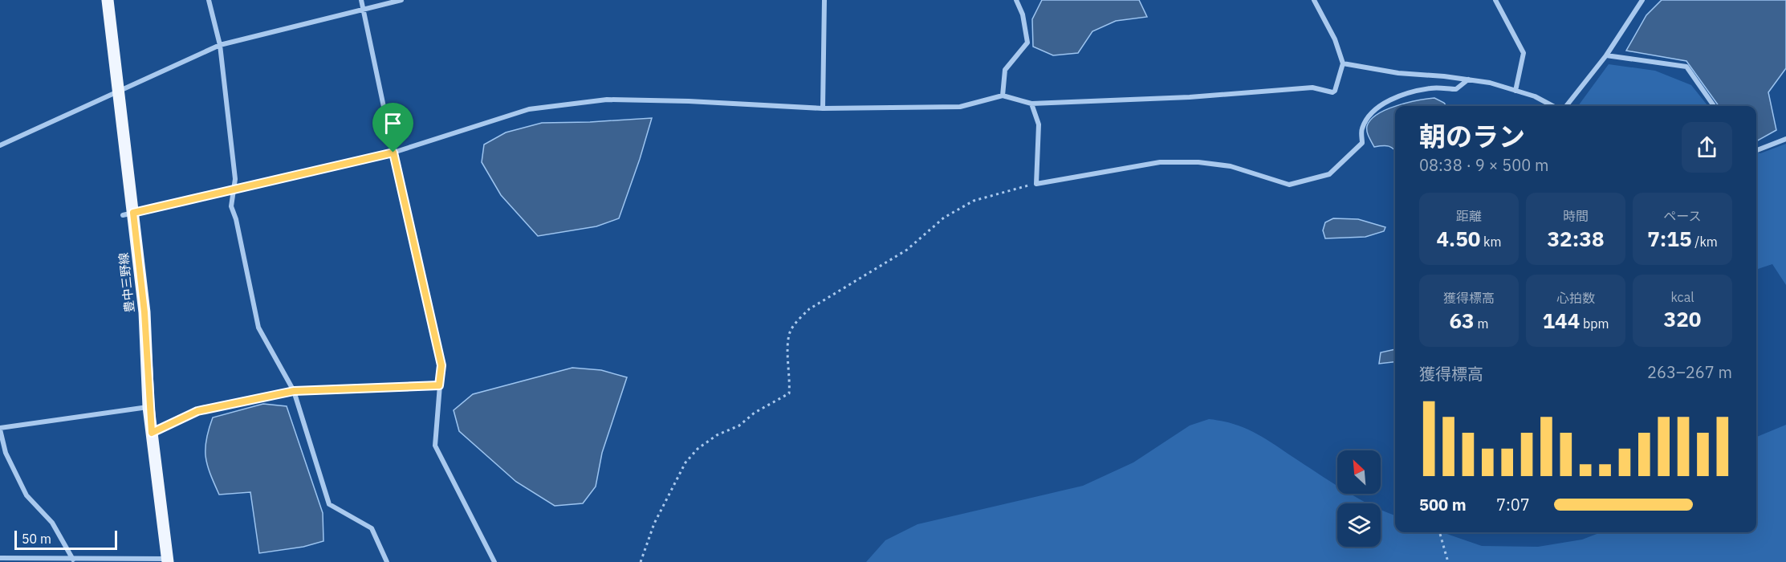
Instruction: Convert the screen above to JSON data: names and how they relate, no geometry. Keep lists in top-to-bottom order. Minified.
{"streets":{"main road":["豊中三野線"]},"scale_bar":"50 m","north":"top left","page":{"heading":["朝のラン","08:38 · 9 × 500 m"],"stats":[["距離","4.50 km"],["時間","32:38"],["ペース","7:15 /km"],["獲得標高","63 m"],["心拍数","144 bpm"],["kcal","320"]],"chart":["獲得標高","263–267 m"],"list":[{"name":"500 m","note":"7:07"}],"scale":"50 m"}}
